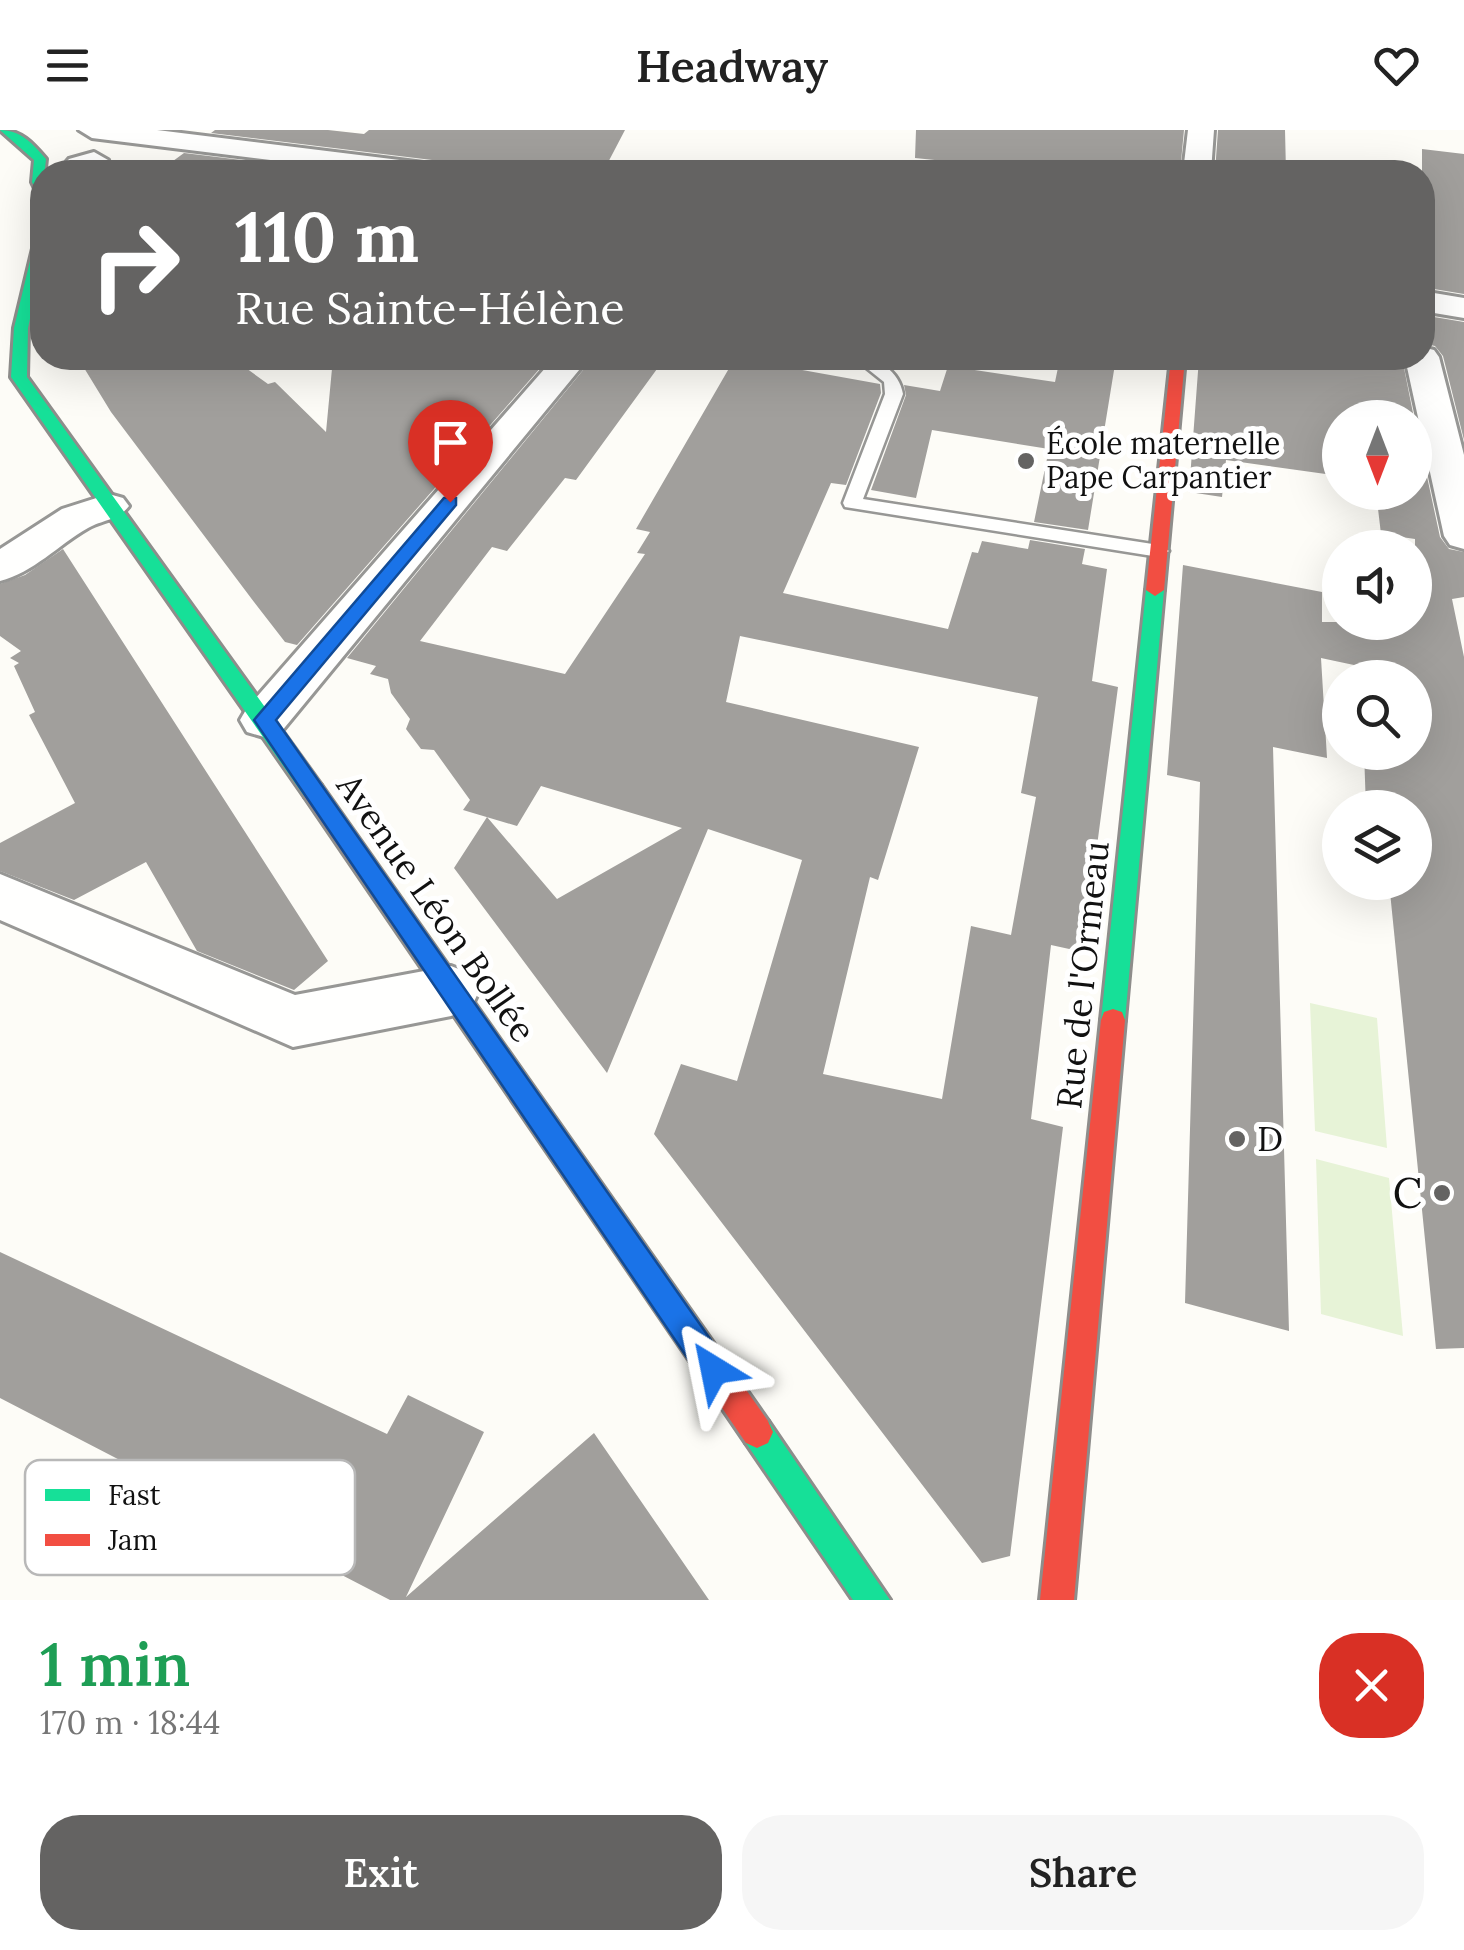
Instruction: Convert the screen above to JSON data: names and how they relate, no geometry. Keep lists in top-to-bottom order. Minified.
{"streets":{"main road":["Avenue Léon Bollée","Rue de l'Ormeau"]},"places":["École maternelle Pape Carpantier","D","C"],"legend":["Fast","Jam"],"north":"bottom","page":{"header":"Headway","turn":["110 m","Rue Sainte-Hélène"],"heading":["1 min","170 m · 18:44"],"buttons":["Exit","Share"]}}
